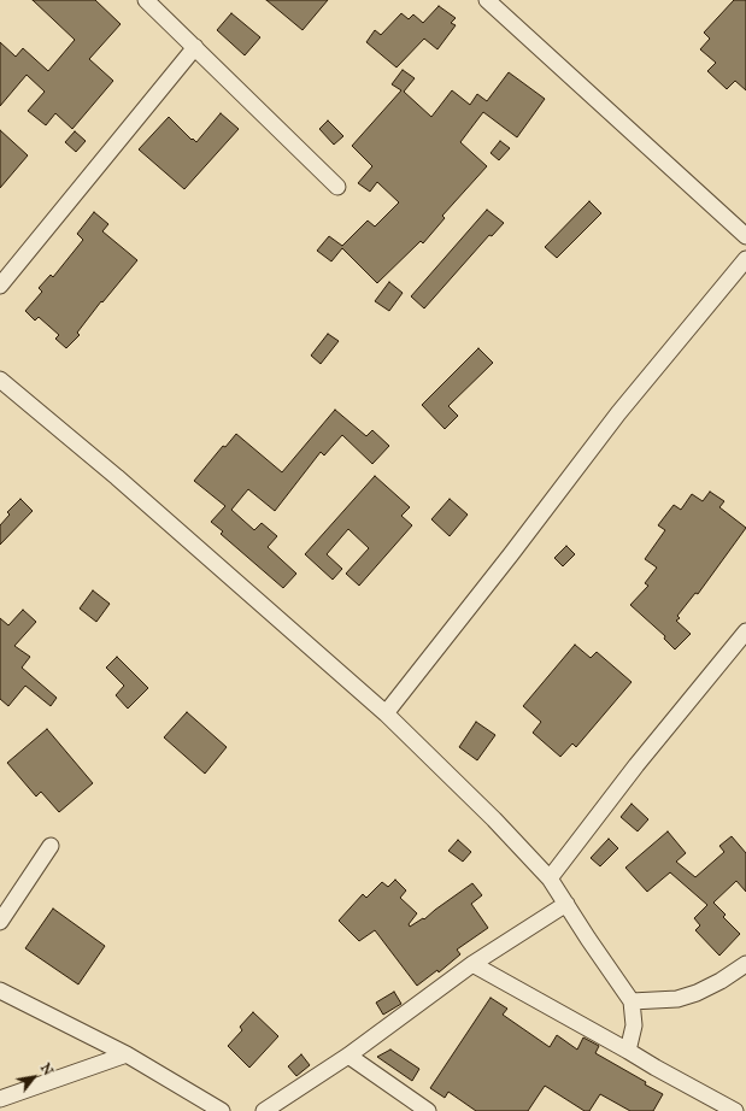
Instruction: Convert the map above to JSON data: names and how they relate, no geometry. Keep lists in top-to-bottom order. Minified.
{"north":"top right"}
